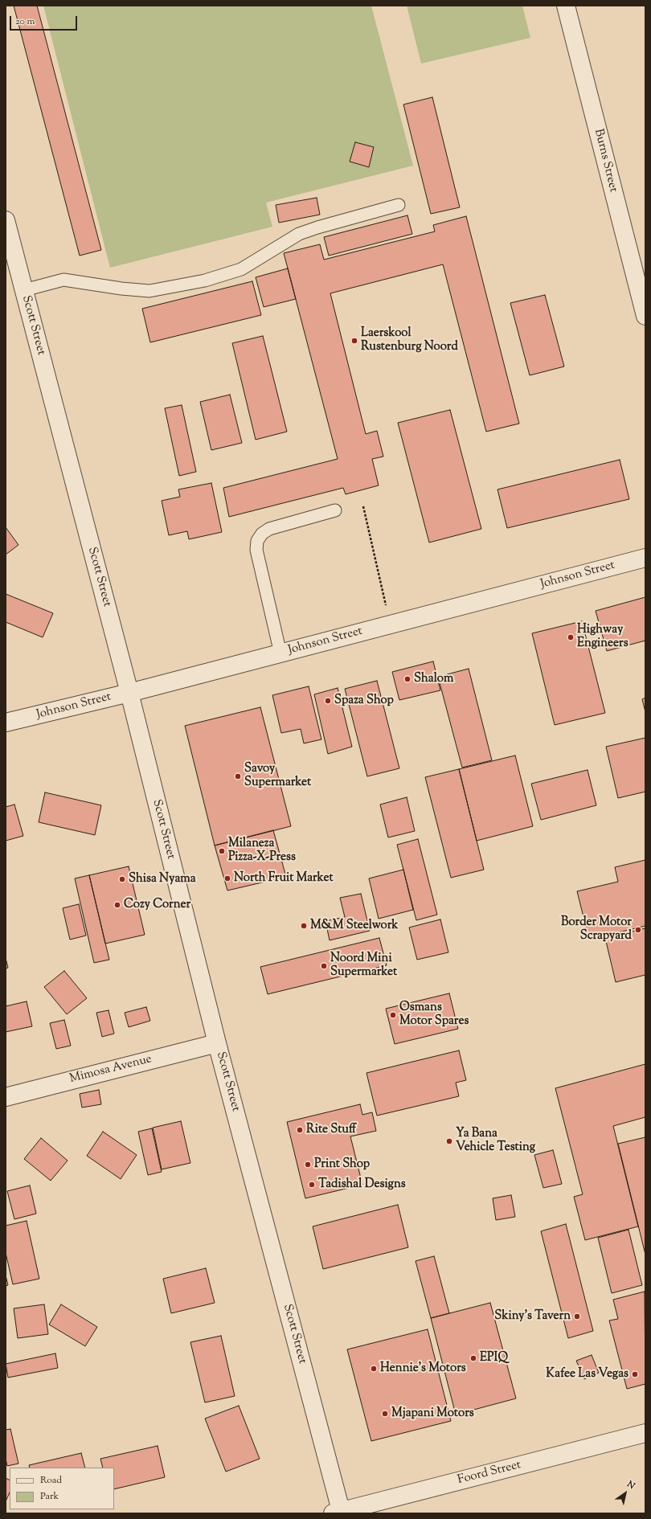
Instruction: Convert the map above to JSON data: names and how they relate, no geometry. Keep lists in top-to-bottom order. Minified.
{"streets":{"street":["Burns Street","Scott Street","Johnson Street","Mimosa Avenue","Foord Street"]},"crossings":[["Scott Street","Johnson Street"],["Scott Street","Mimosa Avenue"],["Scott Street","Foord Street"]],"places":["Laerskool Rustenburg Noord","Highway Engineers","Shalom","Spaza Shop","Savoy Supermarket","Milaneza Pizza-X-Press","North Fruit Market","Shisa Nyama","Cozy Corner","M&M Steelwork","Border Motor Scrapyard","Noord Mini Supermarket","Osmans Motor Spares","Rite Stuff","Ya Bana Vehicle Testing","Print Shop","Tadishal Designs","Skiny's Tavern","EPIQ","Hennie's Motors","Kafee Las Vegas","Mjapani Motors"],"legend":["Road","Park"],"scale_bar":"20 m","north":"top right"}
